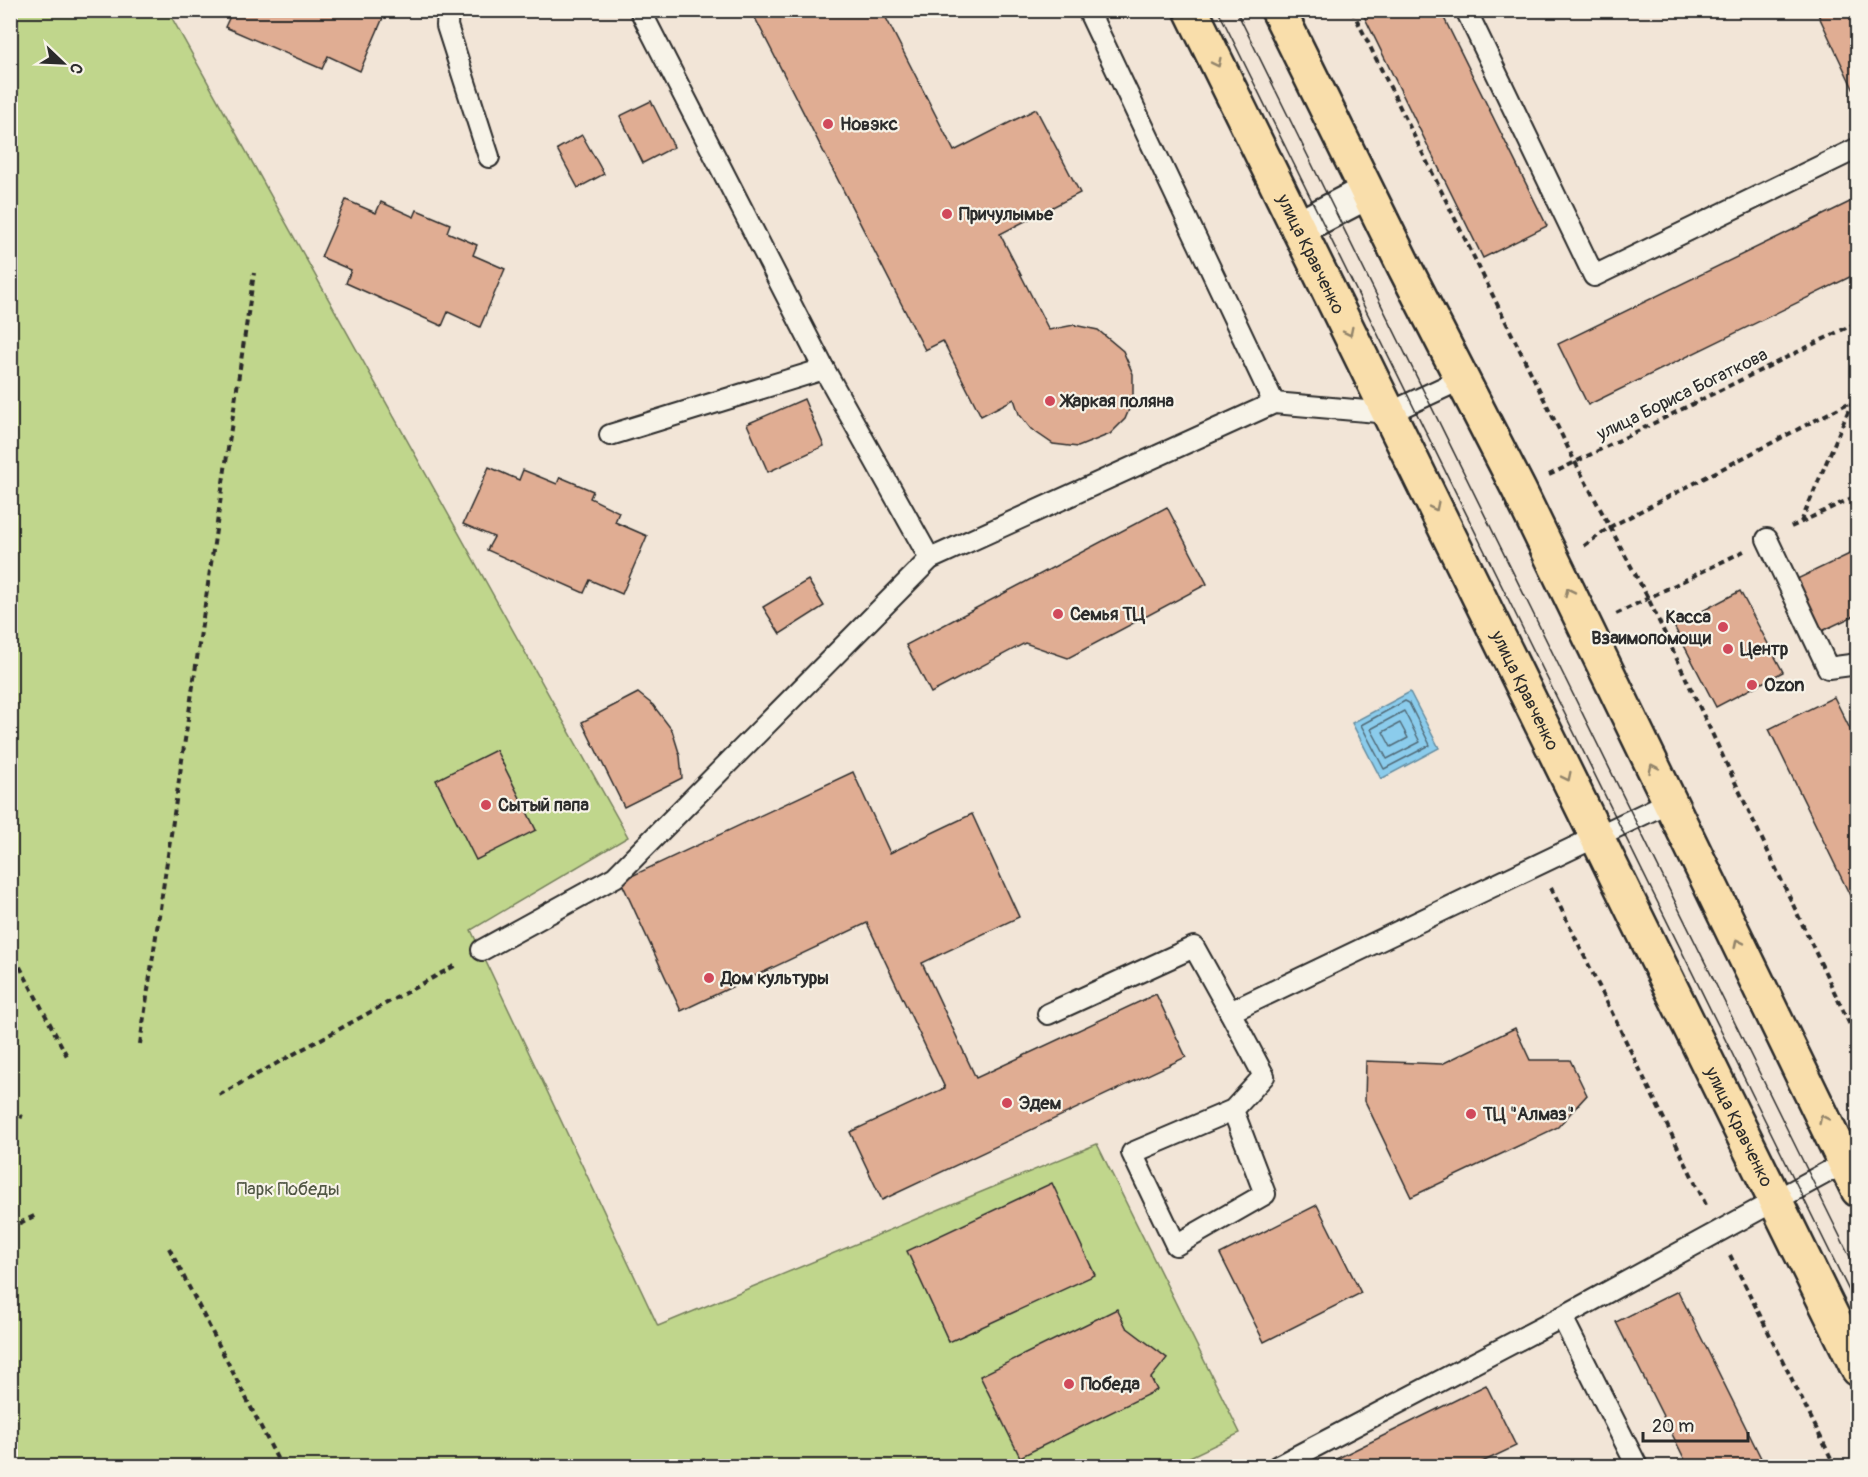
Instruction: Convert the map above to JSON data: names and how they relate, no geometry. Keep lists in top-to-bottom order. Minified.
{"streets":{"main road":["улица Кравченко"],"path":["улица Бориса Богаткова"]},"parks":["Парк Победы"],"places":["Новэкс","Причулымье","Жаркая поляна","Семья ТЦ","Касса Взаимопомощи","Центр","Ozon","Сытый папа","Дом культуры","Эдем","ТЦ \"Алмаз\"","Победа"],"scale_bar":"20 m","north":"bottom right"}
